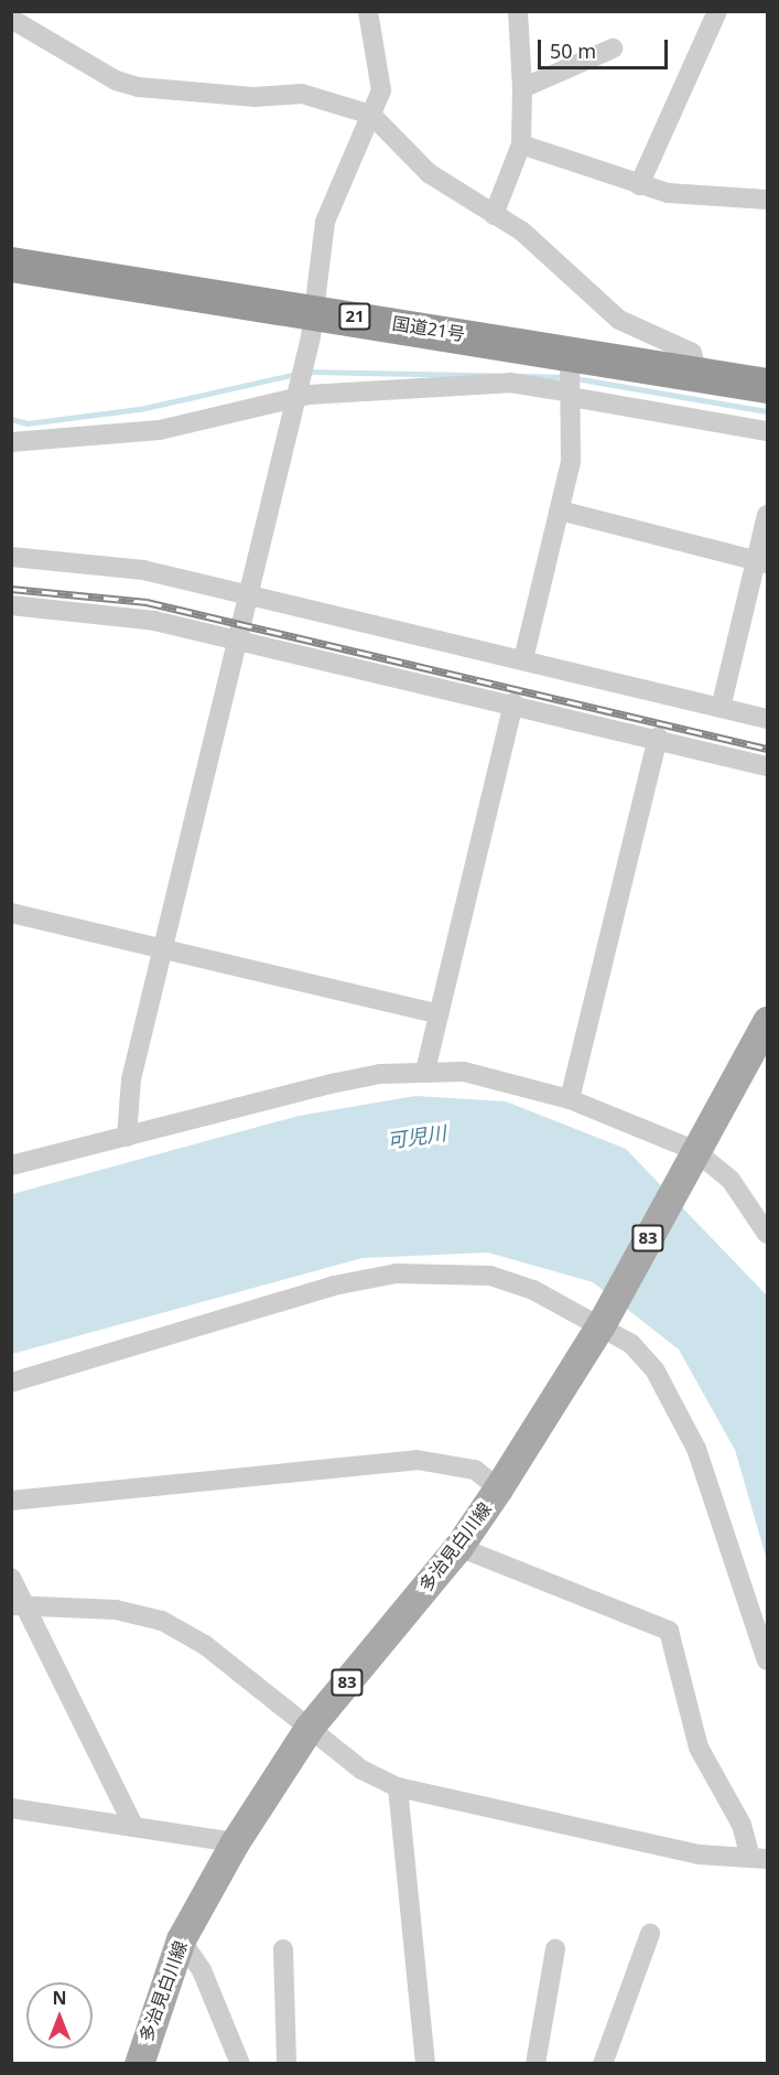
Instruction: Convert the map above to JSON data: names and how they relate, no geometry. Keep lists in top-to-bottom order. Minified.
{"streets":{"highway":["21","国道21号"],"main road":["83","多治見白川線"]},"water":["可児川"],"scale_bar":"50 m","north":"top"}
